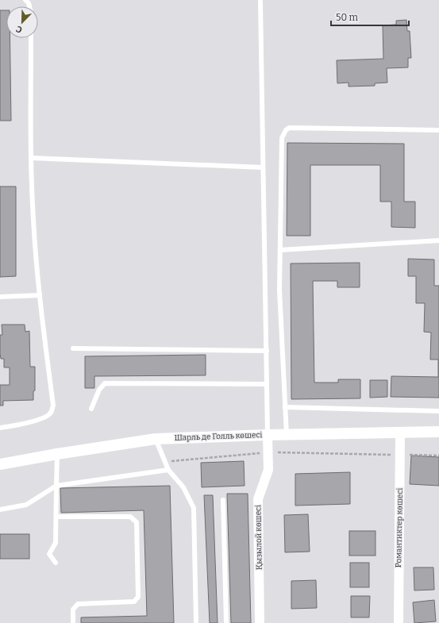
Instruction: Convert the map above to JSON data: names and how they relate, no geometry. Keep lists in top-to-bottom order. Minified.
{"streets":{"street":["Шарль де Голль көшесі","Романтиктер көшесі","Қызылой көшесі"]},"crossings":[["Шарль де Голль көшесі","Романтиктер көшесі"],["Шарль де Голль көшесі","Қызылой көшесі"]],"scale_bar":"50 m","north":"bottom left"}
